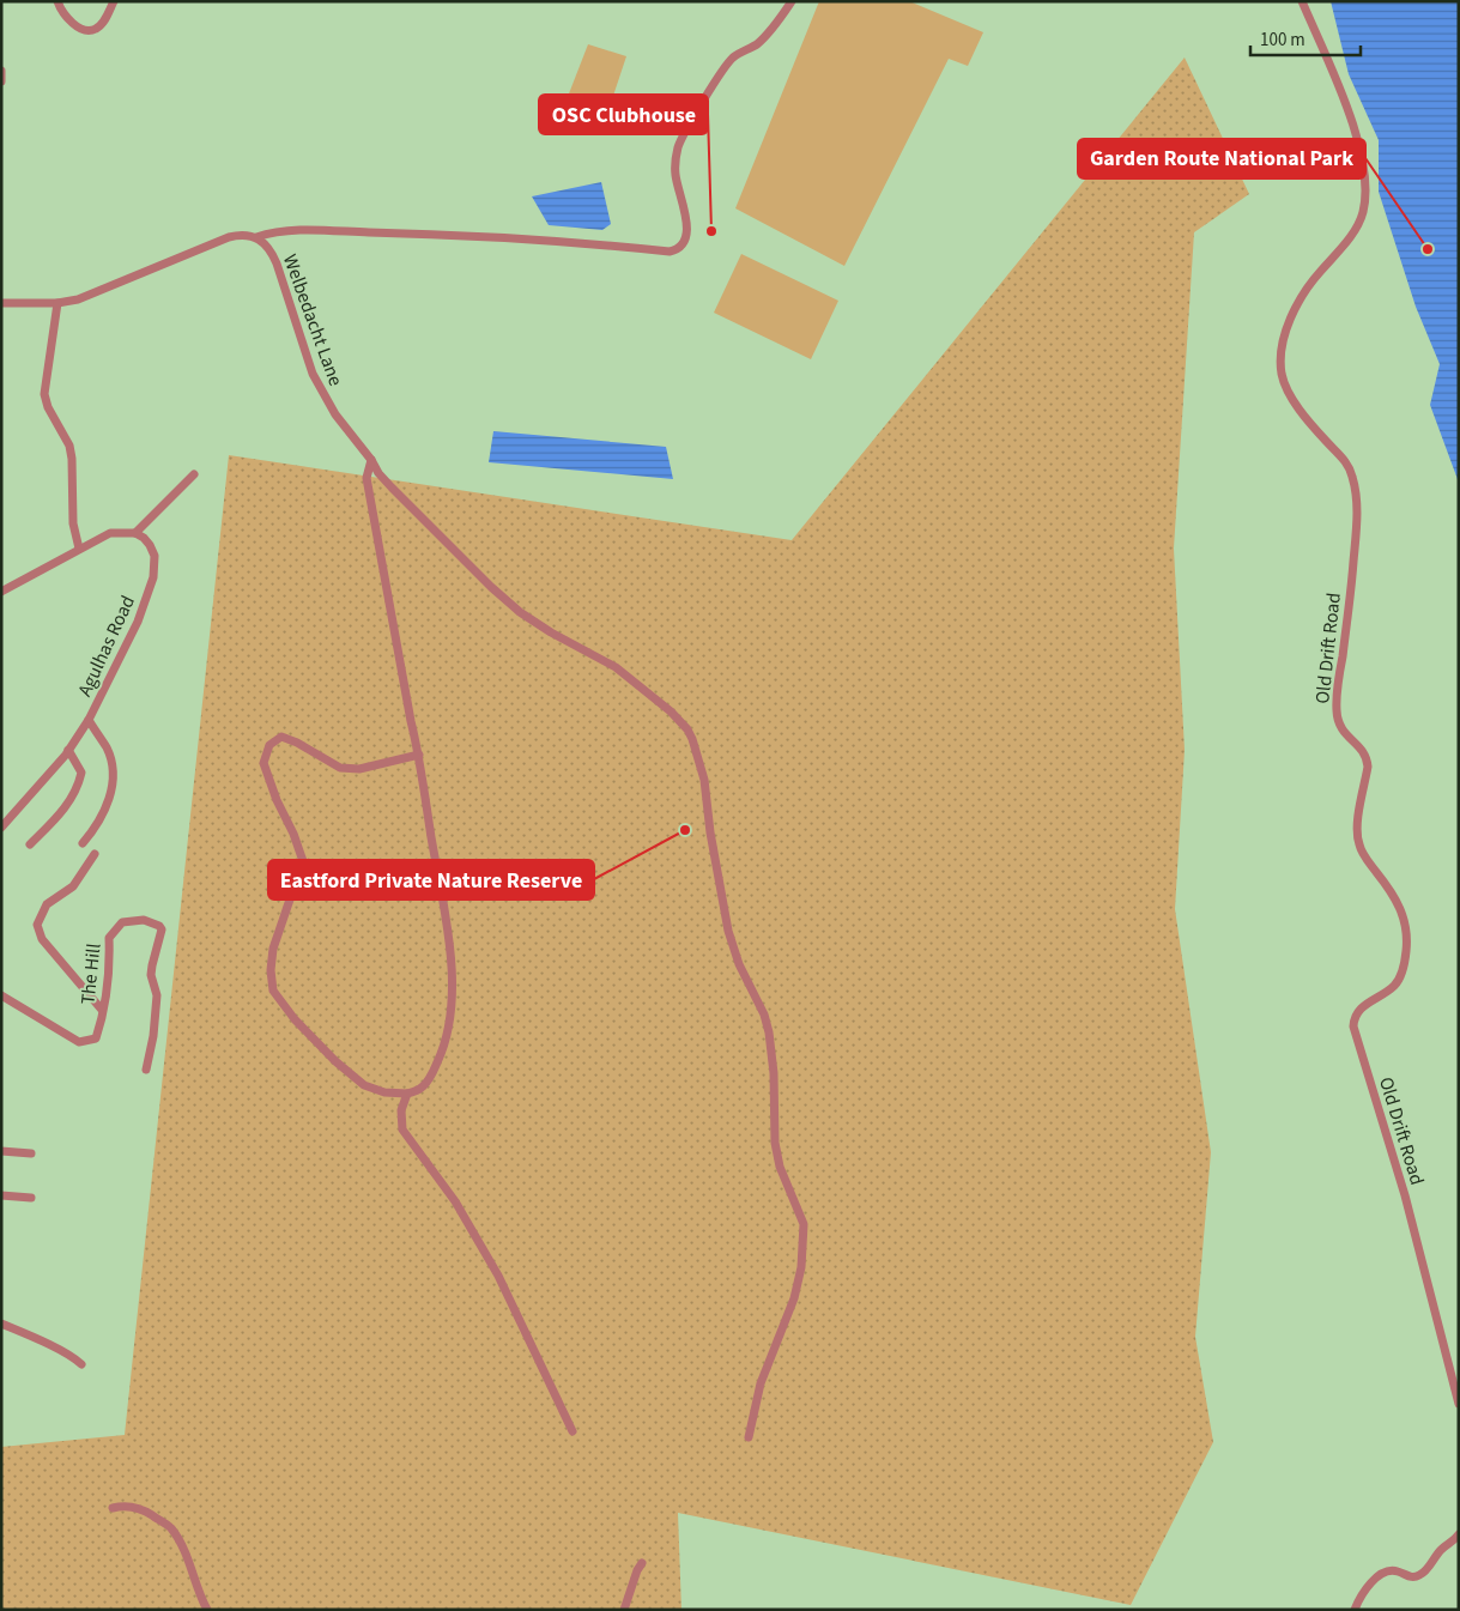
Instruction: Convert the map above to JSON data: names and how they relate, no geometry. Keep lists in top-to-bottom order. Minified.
{"streets":{"street":["Welbedacht Lane","Agulhas Road","Old Drift Road","The Hill"]},"places":["OSC Clubhouse","Garden Route National Park","Eastford Private Nature Reserve"],"scale_bar":"100 m"}
